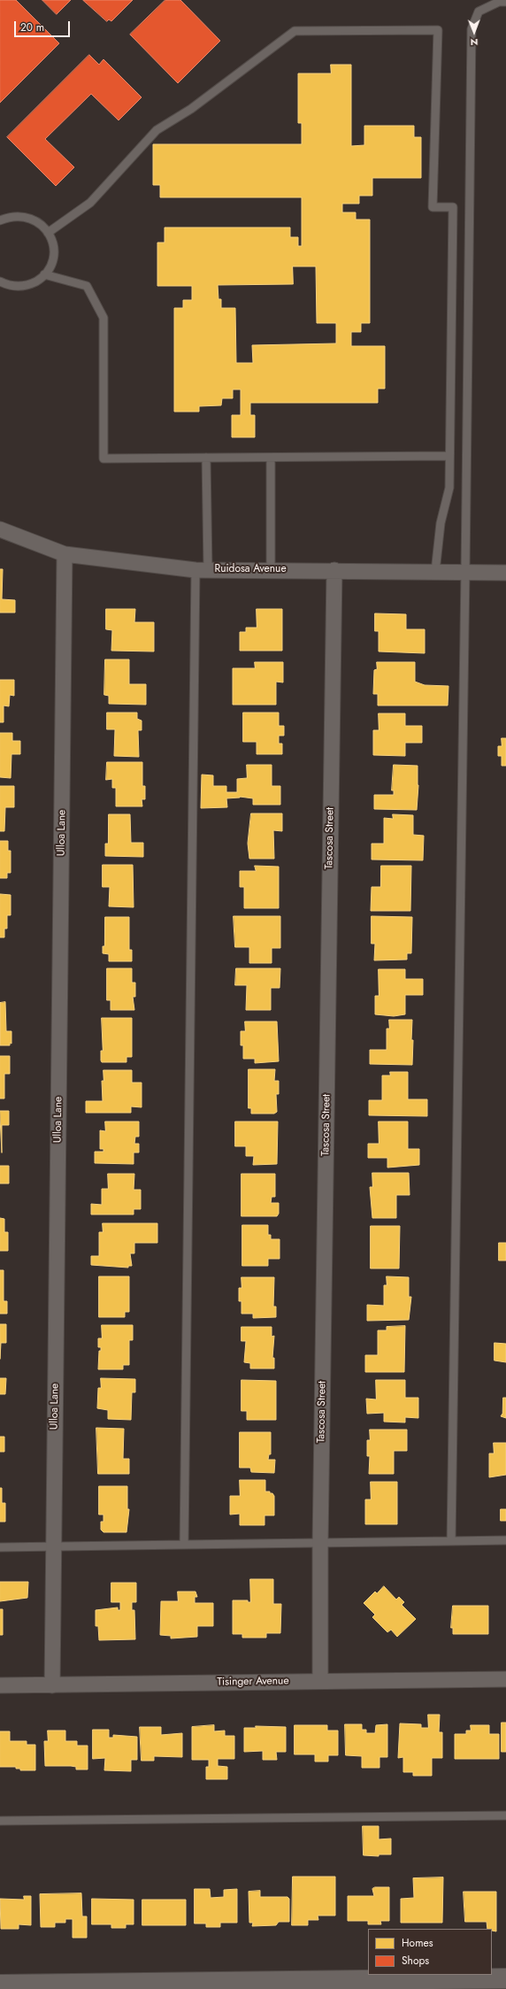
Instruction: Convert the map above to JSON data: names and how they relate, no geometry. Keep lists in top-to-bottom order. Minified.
{"streets":{"street":["Ruidosa Avenue","Ulloa Lane","Tascosa Street","Tisinger Avenue"]},"crossings":[["Ruidosa Avenue","Ulloa Lane"],["Ruidosa Avenue","Tascosa Street"],["Ulloa Lane","Tisinger Avenue"],["Tascosa Street","Tisinger Avenue"]],"legend":["Homes","Shops"],"scale_bar":"20 m","north":"bottom"}
